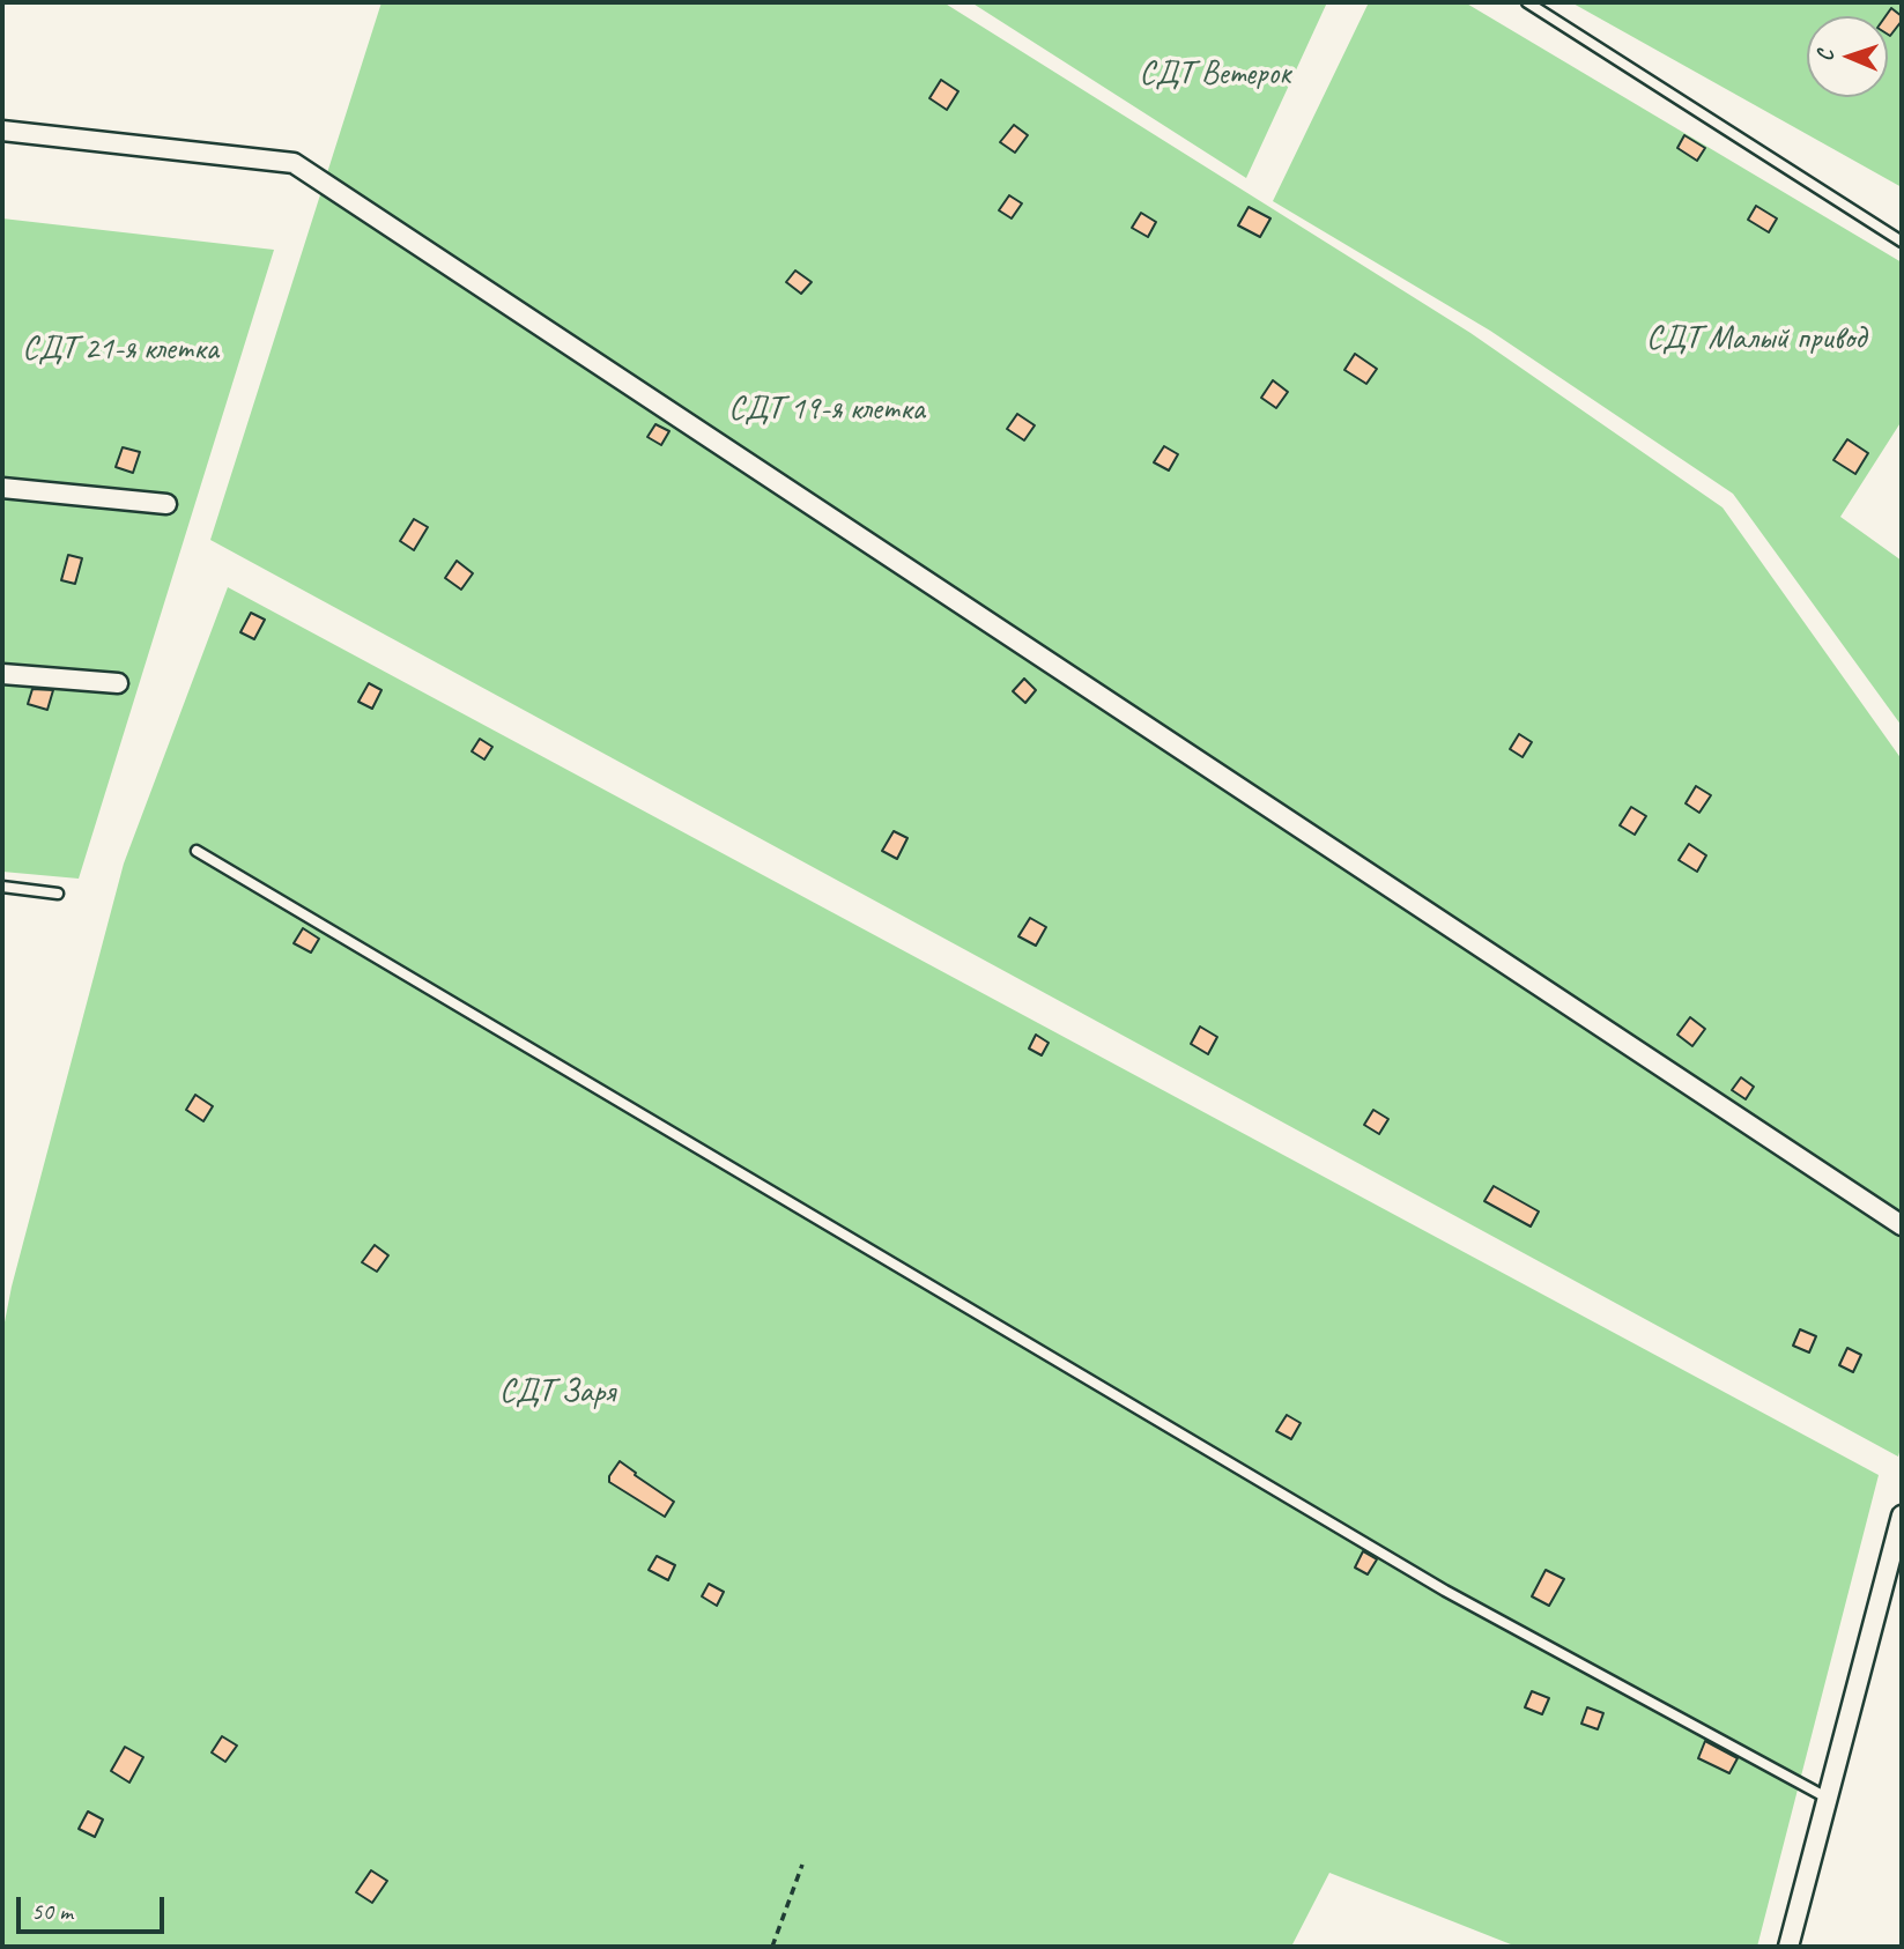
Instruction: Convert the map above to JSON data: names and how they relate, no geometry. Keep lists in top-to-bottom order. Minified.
{"parks":["СДТ Ветерок","СДТ Малый привод","СДТ 21-я клетка","СДТ 19-я клетка","СДТ Заря"],"scale_bar":"50 m","north":"left"}
